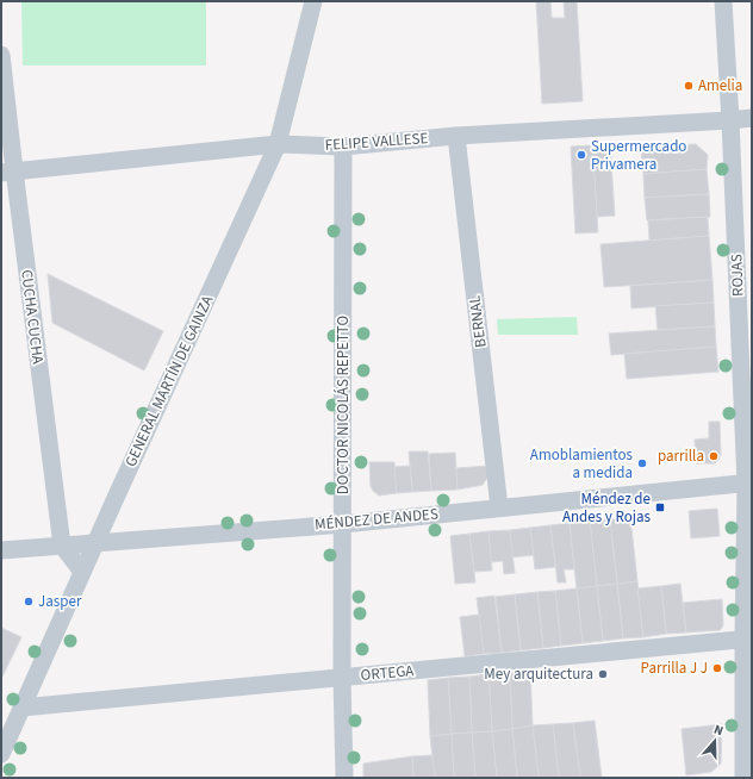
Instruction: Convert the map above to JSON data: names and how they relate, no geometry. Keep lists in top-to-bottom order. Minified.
{"streets":{"street":["FELIPE VALLESE","ROJAS","CUCHA CUCHA","BERNAL","GENERAL MARTÍN DE GAINZA","DOCTOR NICOLÁS REPETTO","MÉNDEZ DE ANDES","ORTEGA"]},"crossings":[["FELIPE VALLESE","ROJAS"],["FELIPE VALLESE","CUCHA CUCHA"],["FELIPE VALLESE","BERNAL"],["FELIPE VALLESE","GENERAL MARTÍN DE GAINZA"],["FELIPE VALLESE","DOCTOR NICOLÁS REPETTO"],["ROJAS","MÉNDEZ DE ANDES"],["ROJAS","ORTEGA"],["CUCHA CUCHA","MÉNDEZ DE ANDES"],["BERNAL","MÉNDEZ DE ANDES"],["GENERAL MARTÍN DE GAINZA","MÉNDEZ DE ANDES"],["GENERAL MARTÍN DE GAINZA","ORTEGA"],["DOCTOR NICOLÁS REPETTO","MÉNDEZ DE ANDES"],["DOCTOR NICOLÁS REPETTO","ORTEGA"]],"places":{"other":["Amelia","Supermercado Privamera","parrilla","Amoblamientos a medida","Jasper","Parrilla J J","Mey arquitectura"],"transit":["Méndez de Andes y Rojas"]},"north":"top"}
